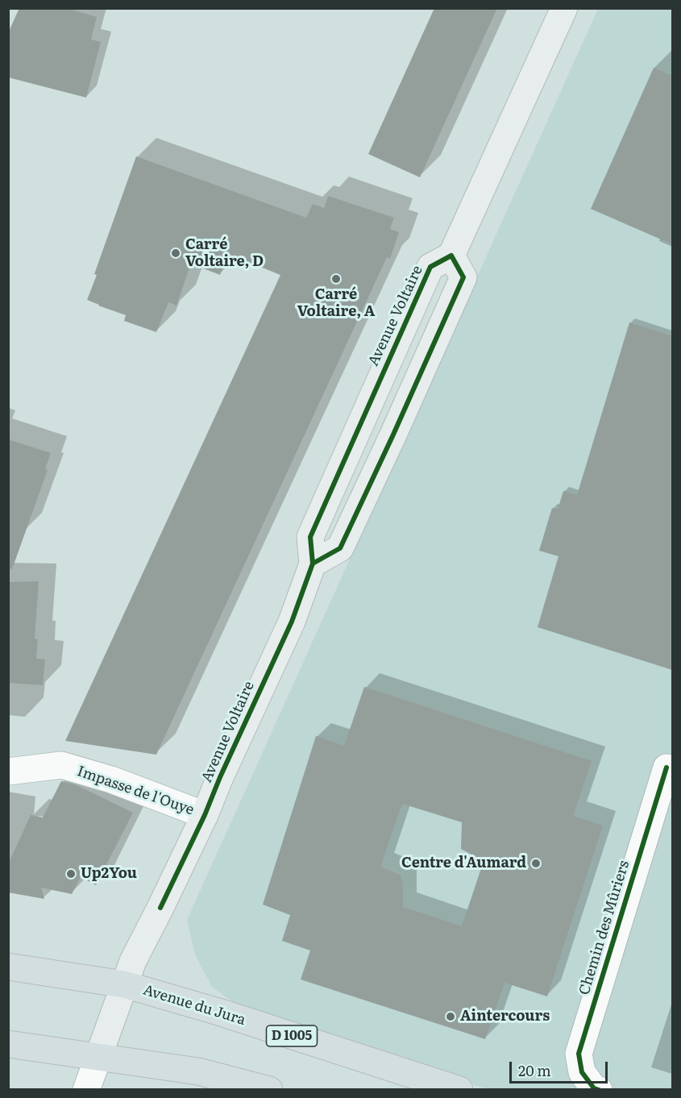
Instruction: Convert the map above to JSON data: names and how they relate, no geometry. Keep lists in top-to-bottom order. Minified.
{"streets":{"main road":["Avenue Voltaire","Avenue du Jura","D 1005"],"street":["Impasse de l'Ouye","Chemin des Mûriers"]},"crossings":[["Avenue Voltaire","Impasse de l'Ouye"],["Avenue Voltaire","Avenue du Jura"]],"places":["Carré Voltaire, D","Carré Voltaire, A","Centre d'Aumard","Up2You","Aintercours"],"scale_bar":"20 m"}
